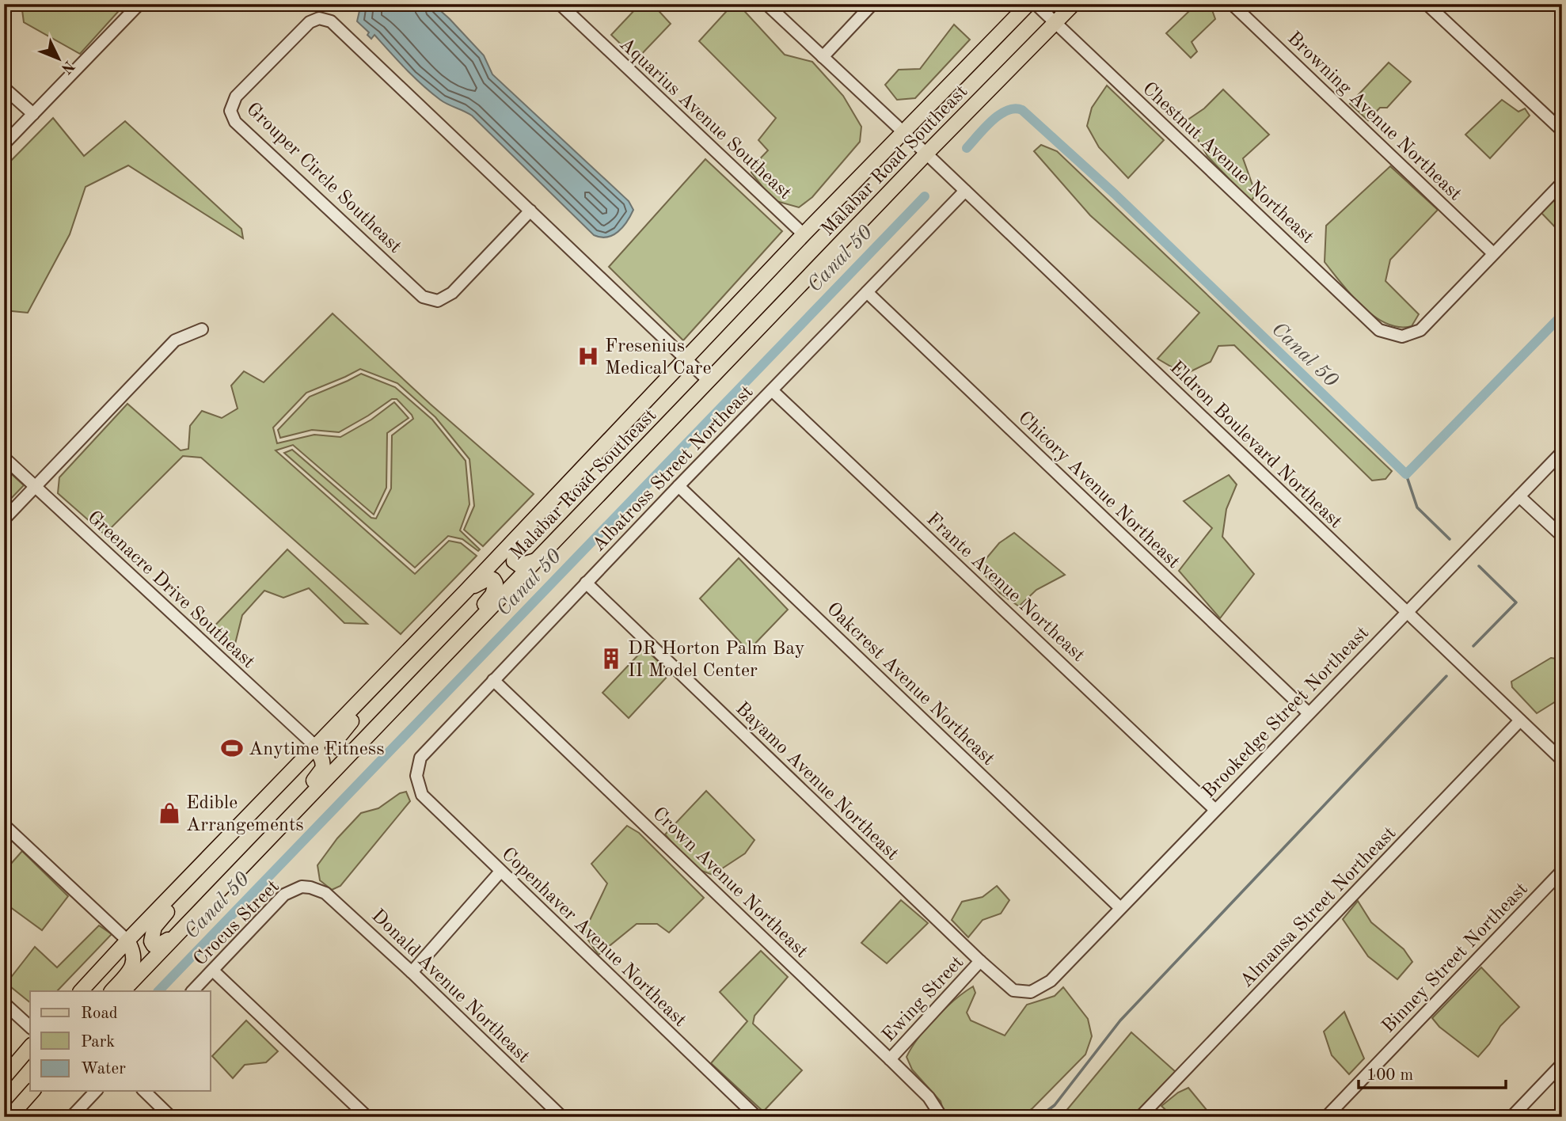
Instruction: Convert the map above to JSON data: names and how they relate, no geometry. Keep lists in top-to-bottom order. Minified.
{"streets":{"main road":["Malabar Road Southeast"],"street":["Browning Avenue Northeast","Aquarius Avenue Southeast","Chestnut Avenue Northeast","Grouper Circle Southeast","Eldron Boulevard Northeast","Albatross Street Northeast","Chicory Avenue Northeast","Frante Avenue Northeast","Greenacre Drive Southeast","Oakcrest Avenue Northeast","Brookedge Street Northeast","Bayamo Avenue Northeast","Crown Avenue Northeast","Almansa Street Northeast","Crocus Street","Copenhaver Avenue Northeast","Binney Street Northeast","Donald Avenue Northeast","Ewing Street"]},"crossings":[["Browning Avenue Northeast","Chestnut Avenue Northeast"],["Aquarius Avenue Southeast","Malabar Road Southeast"],["Malabar Road Southeast","Chestnut Avenue Northeast"],["Malabar Road Southeast","Grouper Circle Southeast"],["Malabar Road Southeast","Eldron Boulevard Northeast"],["Malabar Road Southeast","Greenacre Drive Southeast"],["Eldron Boulevard Northeast","Albatross Street Northeast"],["Eldron Boulevard Northeast","Brookedge Street Northeast"],["Eldron Boulevard Northeast","Almansa Street Northeast"],["Albatross Street Northeast","Chicory Avenue Northeast"],["Albatross Street Northeast","Frante Avenue Northeast"],["Albatross Street Northeast","Oakcrest Avenue Northeast"],["Albatross Street Northeast","Bayamo Avenue Northeast"],["Albatross Street Northeast","Crown Avenue Northeast"],["Albatross Street Northeast","Copenhaver Avenue Northeast"],["Chicory Avenue Northeast","Brookedge Street Northeast"],["Frante Avenue Northeast","Brookedge Street Northeast"],["Oakcrest Avenue Northeast","Brookedge Street Northeast"],["Brookedge Street Northeast","Bayamo Avenue Northeast"],["Bayamo Avenue Northeast","Ewing Street"],["Crown Avenue Northeast","Ewing Street"],["Crocus Street","Donald Avenue Northeast"]],"water":["Canal 50"],"places":{"hospital":["Fresenius Medical Care"],"building":["DR Horton Palm Bay II Model Center"],"sports":["Anytime Fitness"],"shop":["Edible Arrangements"]},"legend":["Road","Park","Water"],"scale_bar":"100 m","north":"bottom right"}
